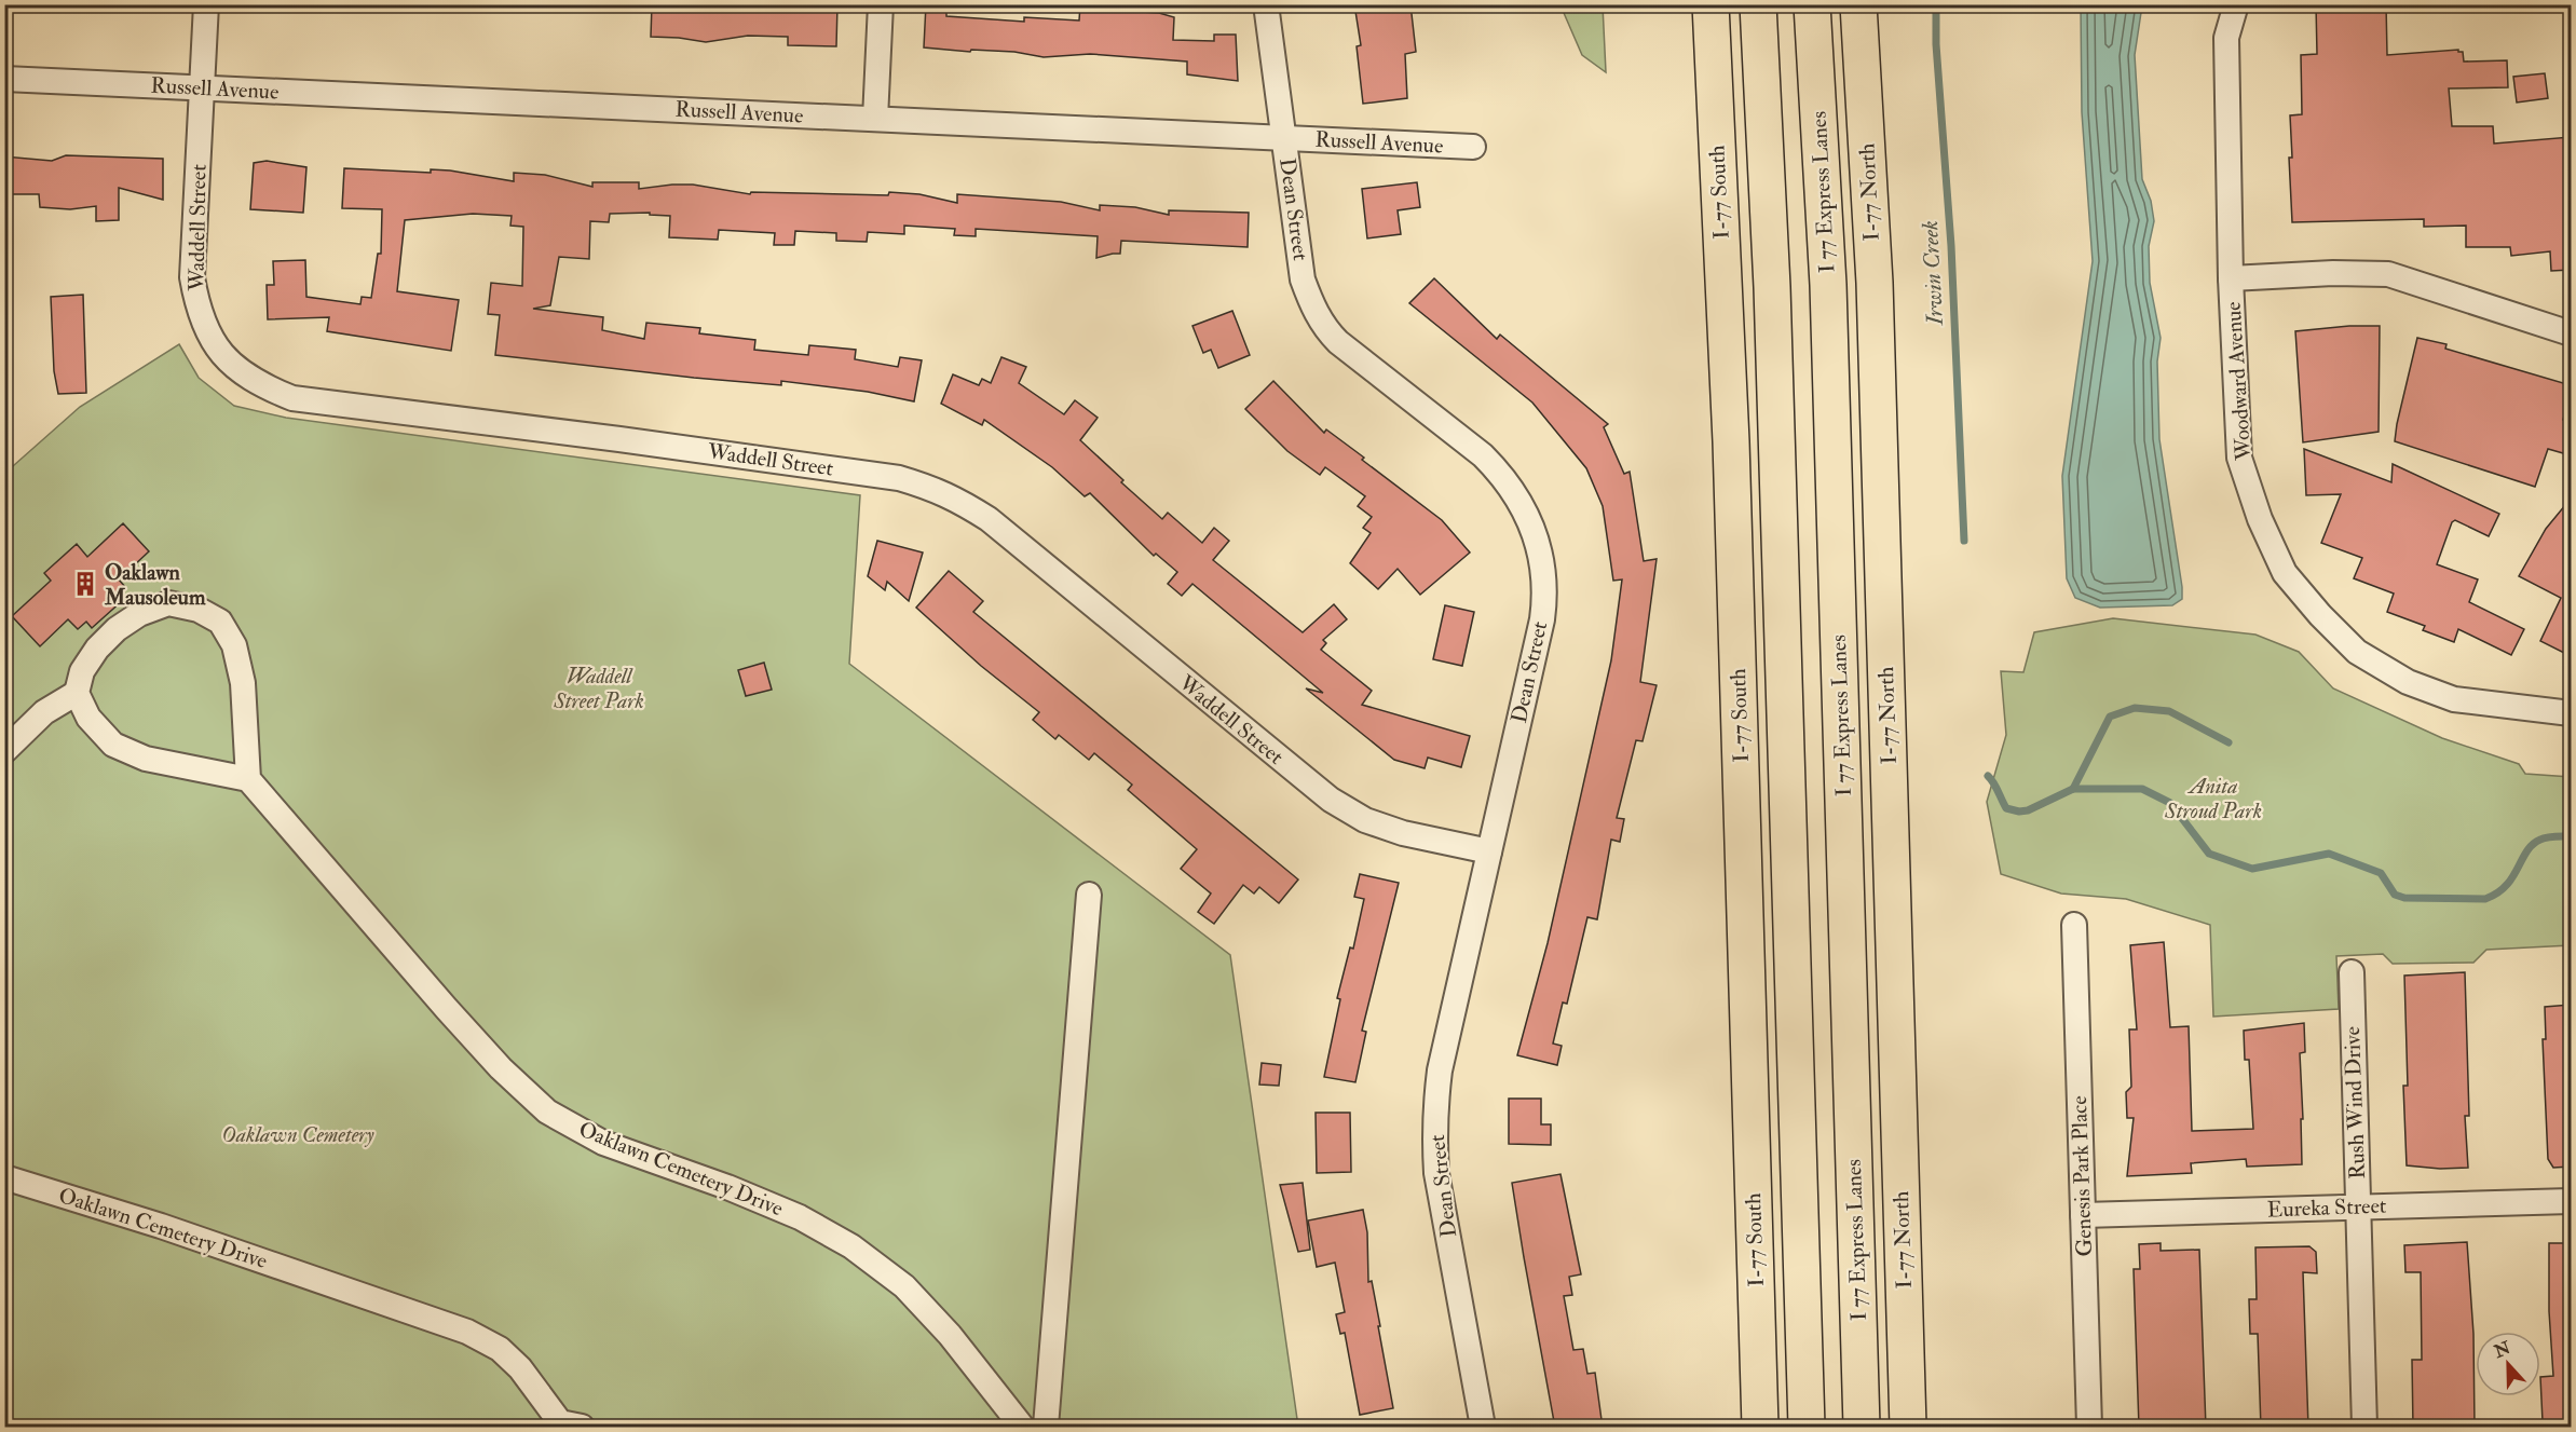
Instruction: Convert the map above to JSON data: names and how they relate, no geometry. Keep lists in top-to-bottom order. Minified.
{"streets":{"highway":["I-77 South","I 77 Express Lanes","I-77 North"],"street":["Russell Avenue","Dean Street","Waddell Street","Woodward Avenue","Rush Wind Drive","Oaklawn Cemetery Drive","Genesis Park Place","Eureka Street"]},"crossings":[["Russell Avenue","Dean Street"],["Russell Avenue","Waddell Street"],["Dean Street","Waddell Street"],["Rush Wind Drive","Eureka Street"],["Genesis Park Place","Eureka Street"]],"water":["Irwin Creek"],"parks":["Waddell Street Park","Anita Stroud Park","Oaklawn Cemetery"],"places":{"building":["Oaklawn Mausoleum"]},"north":"top"}
